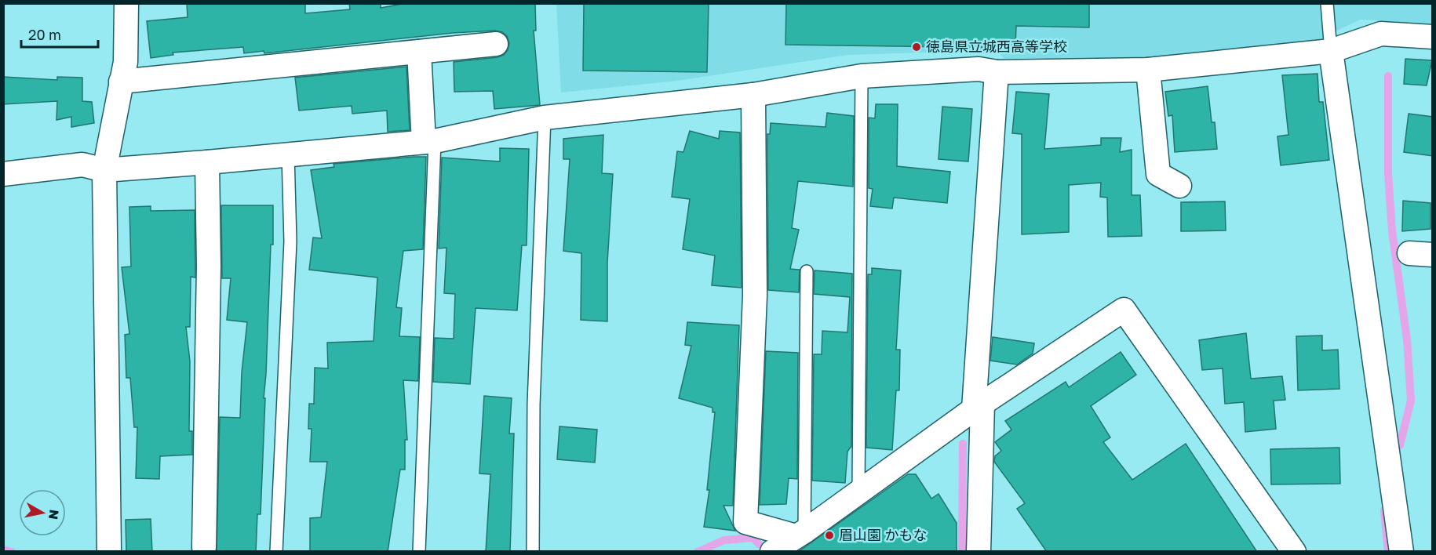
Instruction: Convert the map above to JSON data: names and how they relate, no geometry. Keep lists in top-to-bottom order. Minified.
{"places":["徳島県立城西高等学校","眉山園 かもな"],"scale_bar":"20 m","north":"right"}
